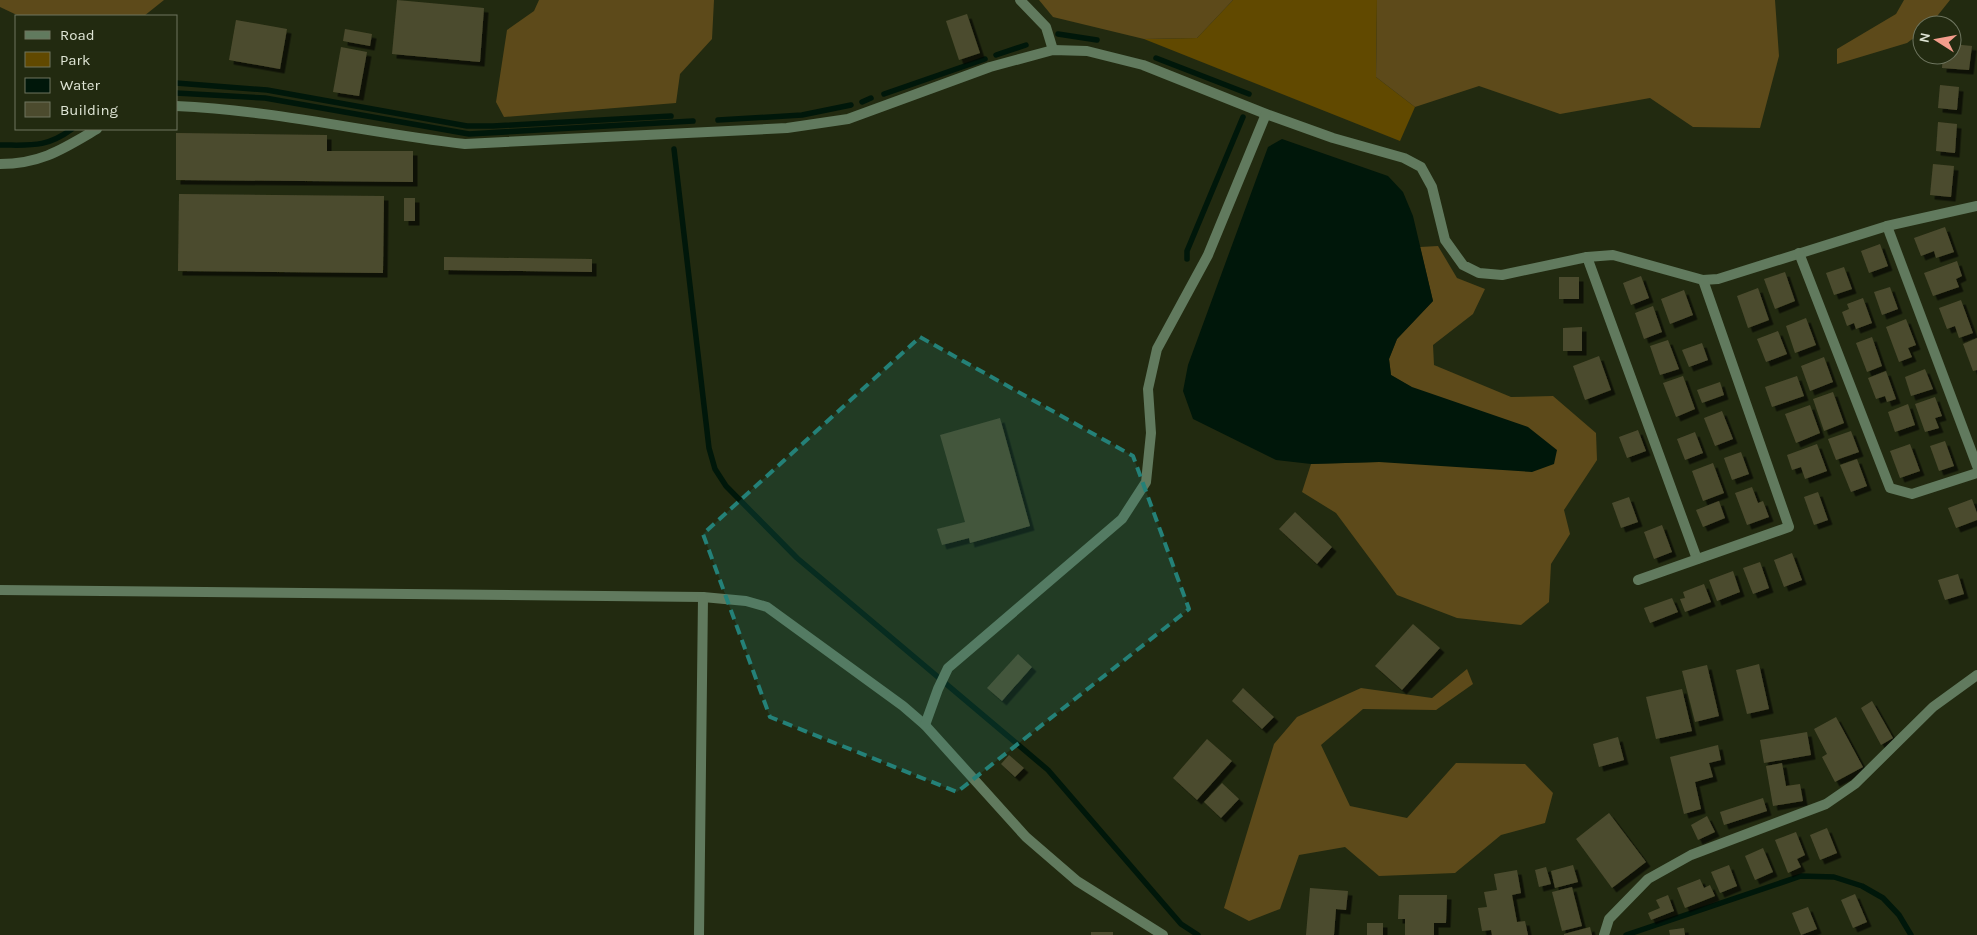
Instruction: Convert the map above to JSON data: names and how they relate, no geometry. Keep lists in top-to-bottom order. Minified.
{"legend":["Road","Park","Water","Building"],"north":"left"}
